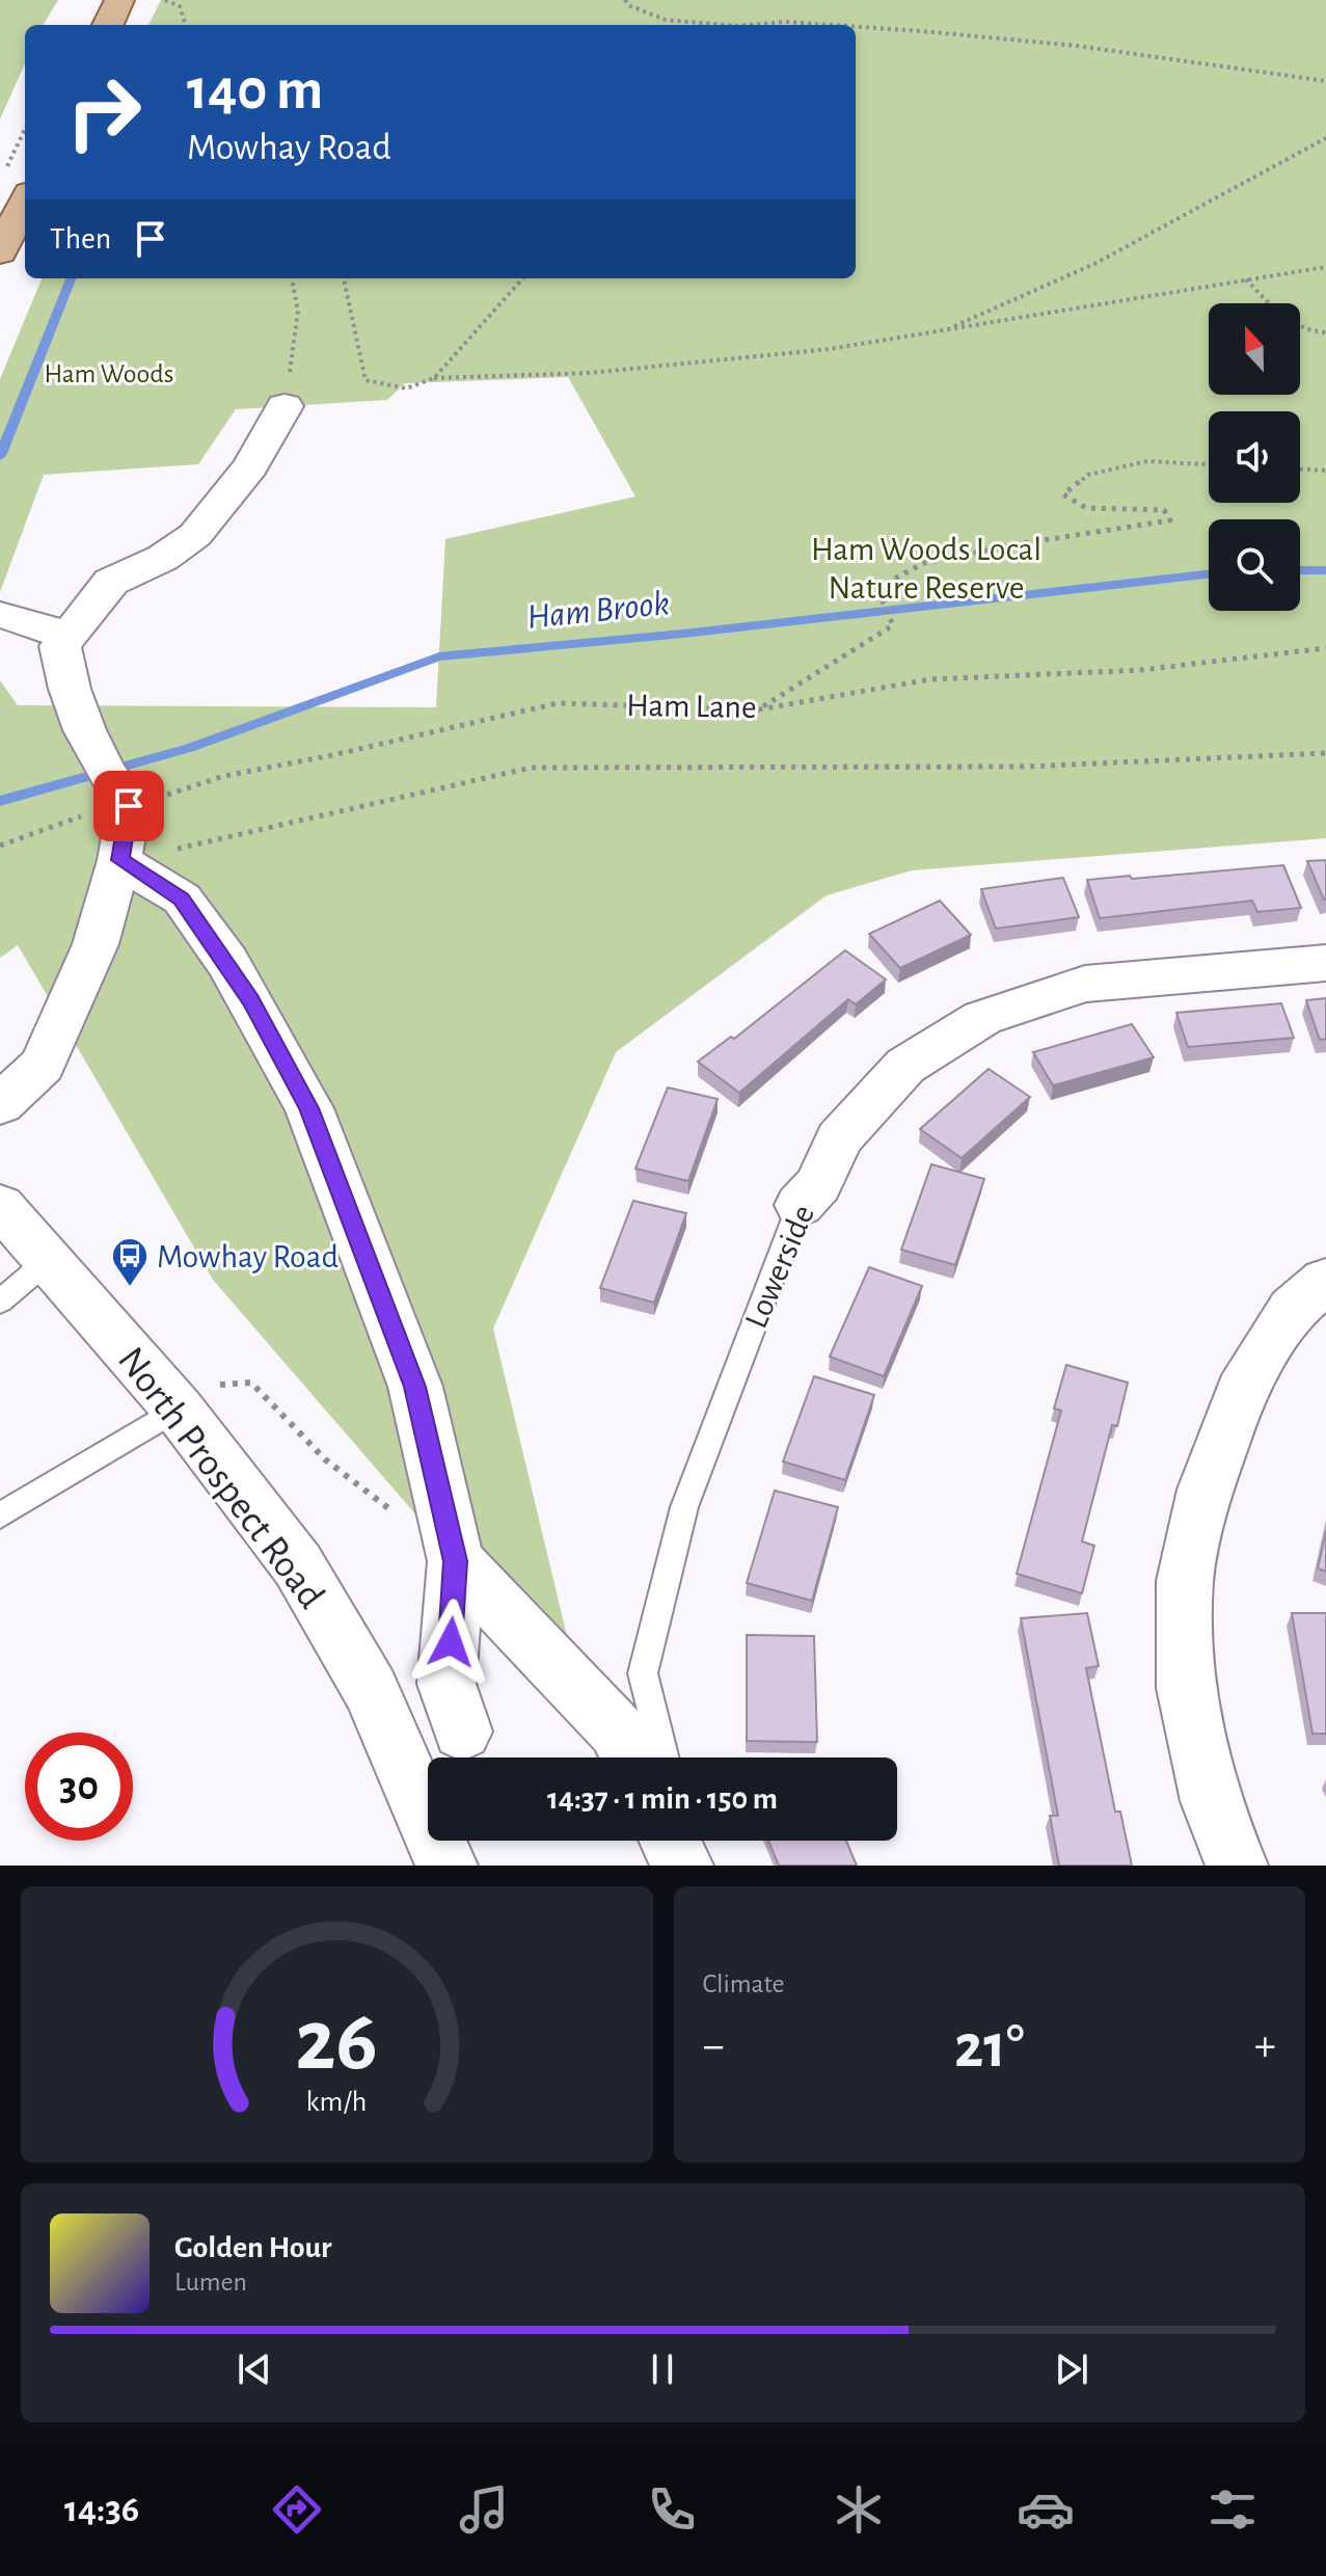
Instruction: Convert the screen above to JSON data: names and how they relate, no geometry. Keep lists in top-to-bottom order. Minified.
{"streets":{"street":["Lowerside","North Prospect Road"],"path":["Ham Lane"]},"water":["Ham Brook"],"parks":["Ham Woods","Ham Woods Local Nature Reserve"],"places":{"bus stop":["Mowhay Road"]},"north":"top","page":{"turn":["140 m","Mowhay Road"],"then":"Then","limit":"30","trip":"14:37 · 1 min · 150 m","tile":"Climate","heat":["−","21°","+"],"song":["Golden Hour","Lumen"],"tabs":"14:36","gauge":["26","km/h"]}}
